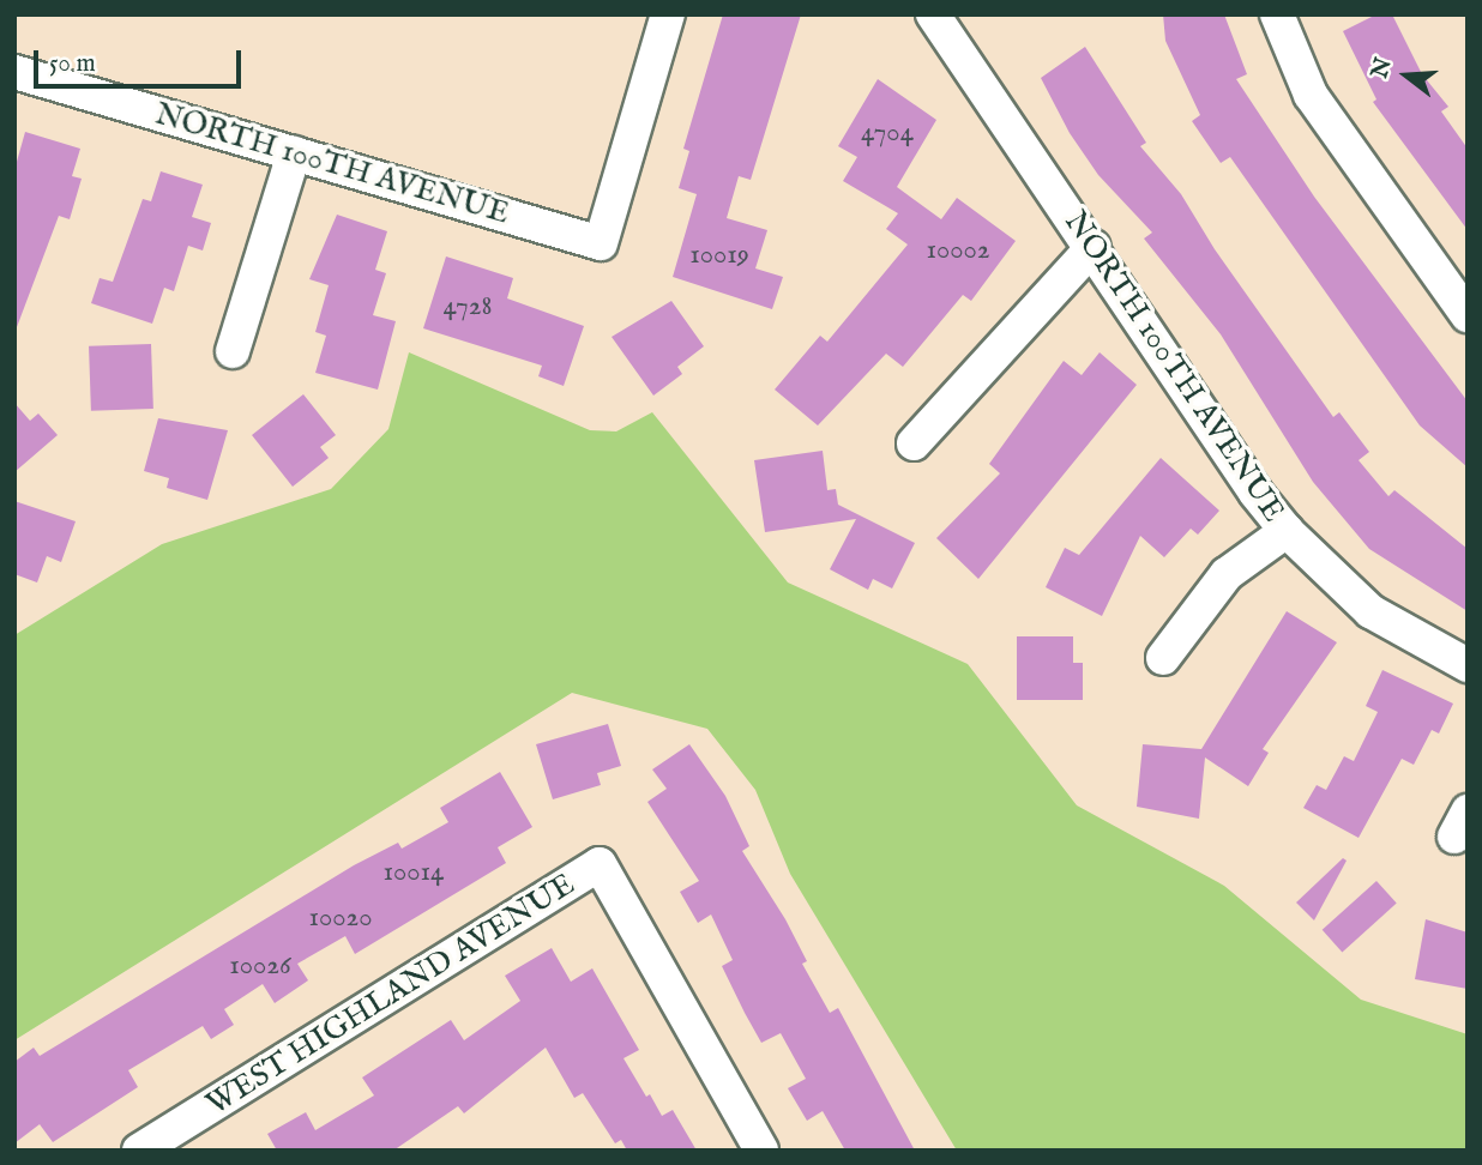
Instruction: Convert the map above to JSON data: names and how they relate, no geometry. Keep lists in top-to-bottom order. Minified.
{"streets":{"street":["NORTH 100TH AVENUE","WEST HIGHLAND AVENUE"]},"house_numbers":["4704","10002","10019","4728","10014","10020","10026"],"scale_bar":"50 m","north":"left"}
